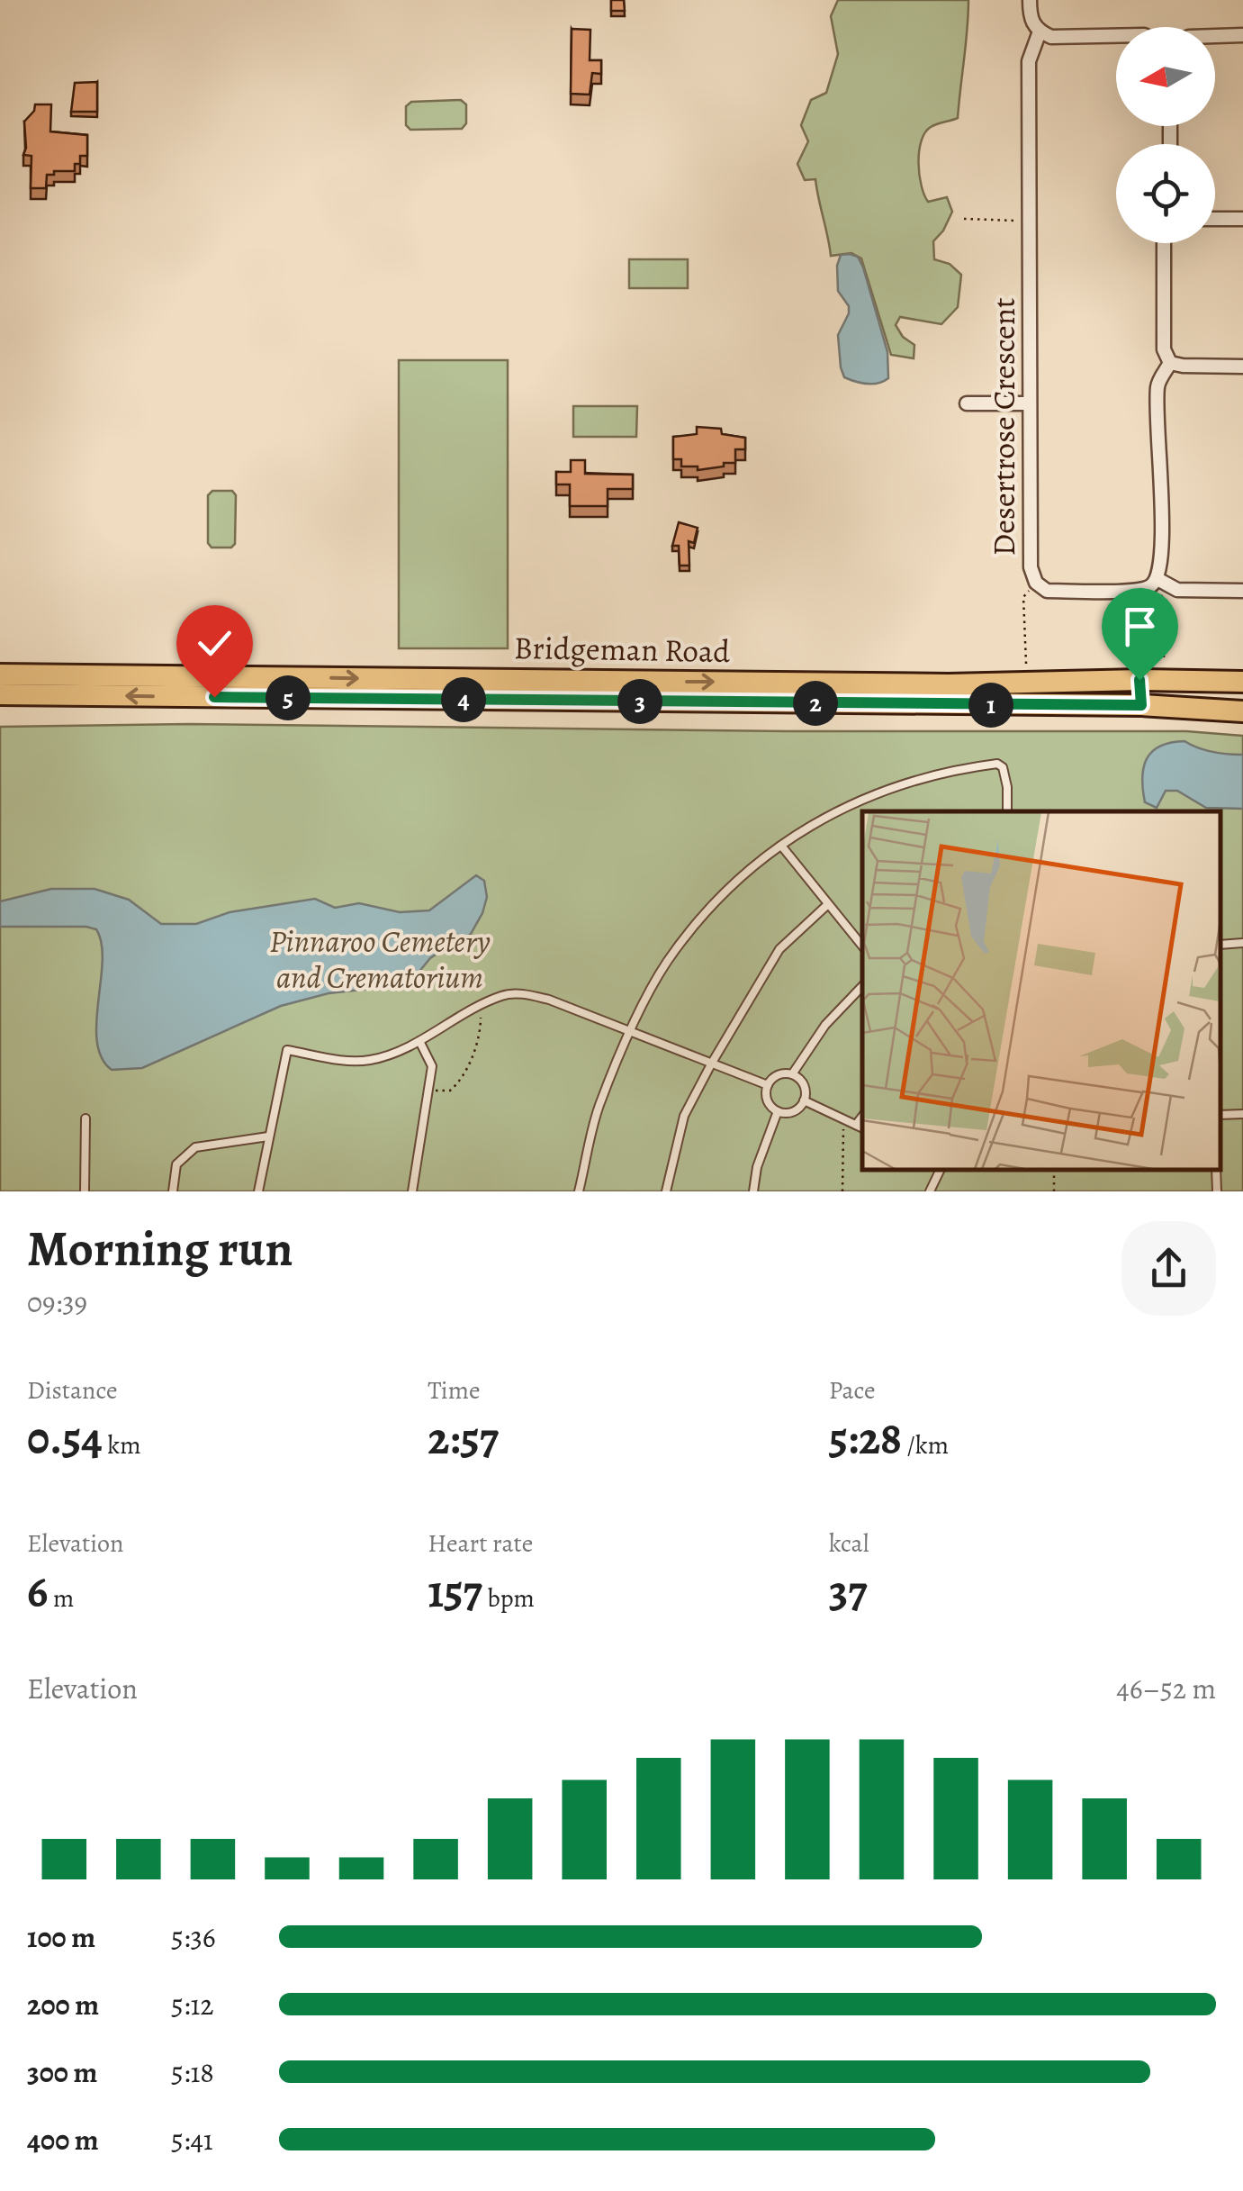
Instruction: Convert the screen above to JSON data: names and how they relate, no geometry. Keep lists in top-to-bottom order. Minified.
{"streets":{"main road":["Bridgeman Road"],"street":["Desertrose Crescent"]},"parks":["Pinnaroo Cemetery and Crematorium"],"north":"left","page":{"pins":["5","4","3","2","1"],"heading":["Morning run","09:39"],"stats":[["Distance","0.54 km"],["Time","2:57"],["Pace","5:28 /km"],["Elevation","6 m"],["Heart rate","157 bpm"],["kcal","37"]],"chart":["Elevation","46–52 m"],"list":[{"name":"100 m","note":"5:36"},{"name":"200 m","note":"5:12"},{"name":"300 m","note":"5:18"},{"name":"400 m","note":"5:41"}]}}
